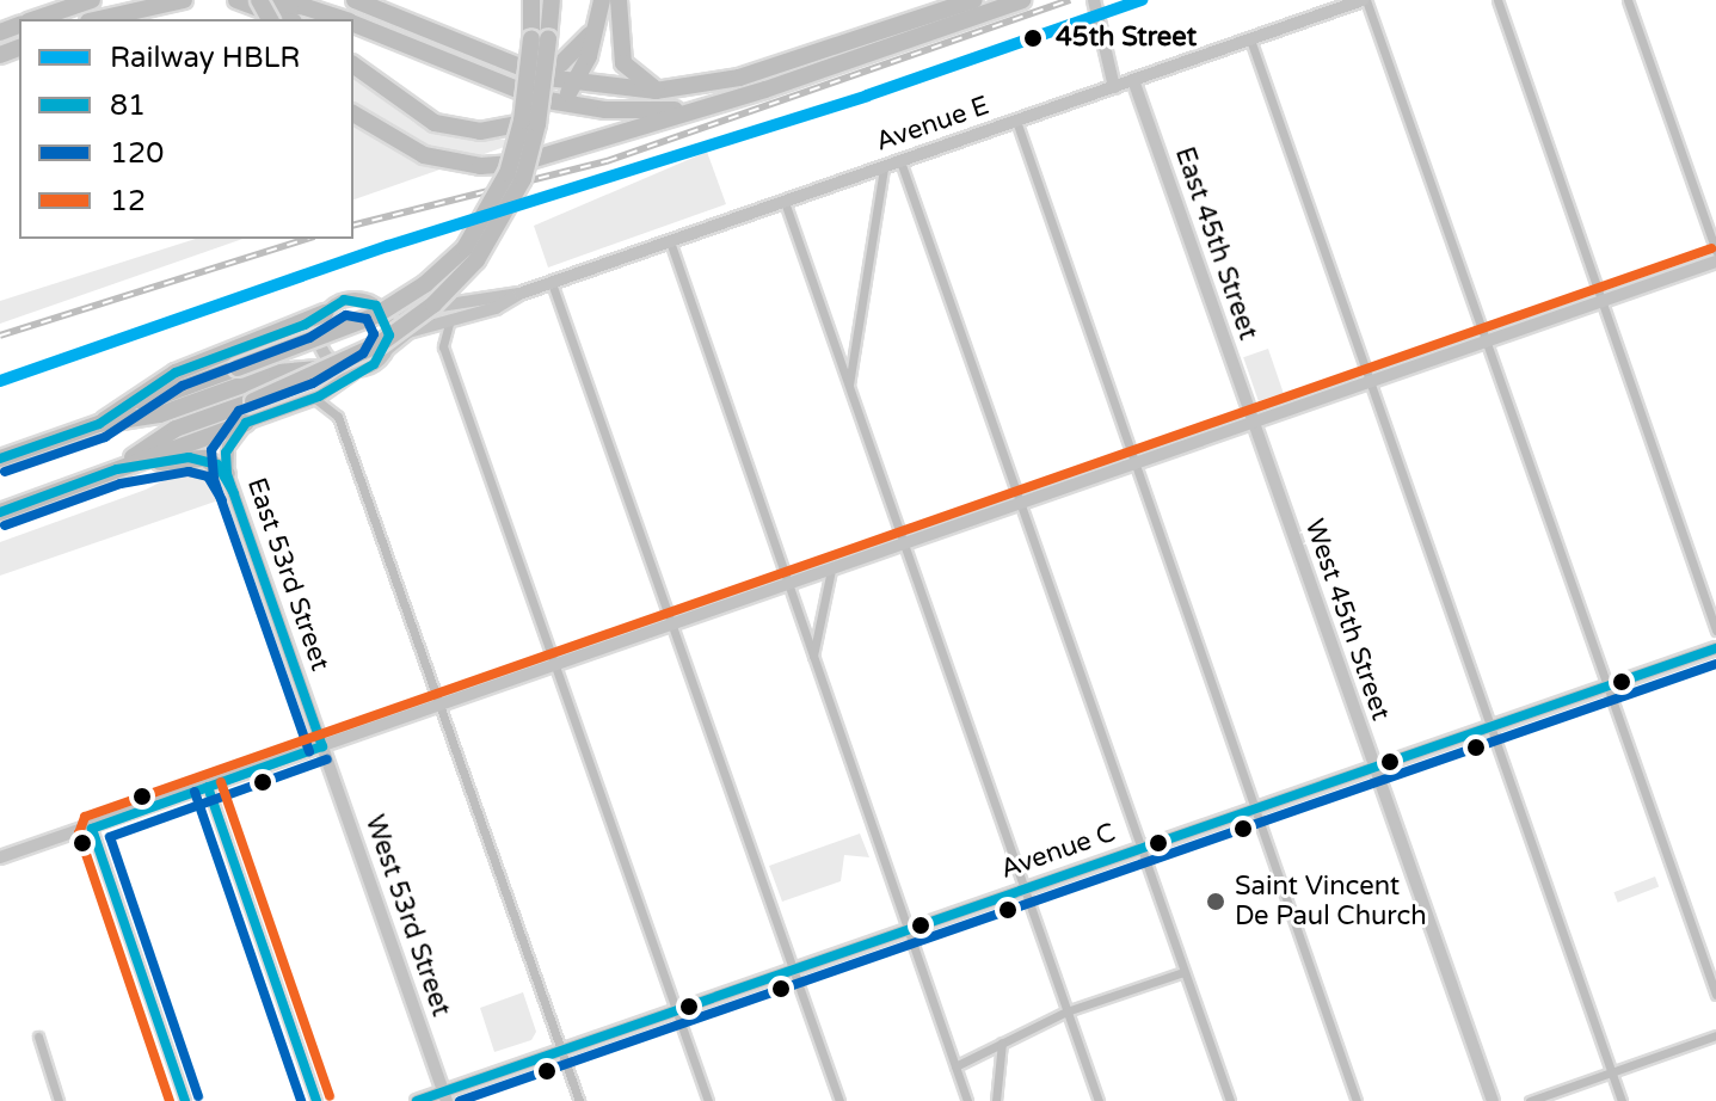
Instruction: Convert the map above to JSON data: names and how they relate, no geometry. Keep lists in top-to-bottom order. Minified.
{"streets":{"street":["Avenue E","East 45th Street","East 53rd Street","West 45th Street","Avenue C","West 53rd Street"]},"crossings":[["Avenue E","East 45th Street"],["East 45th Street","West 45th Street"],["East 53rd Street","West 53rd Street"],["West 45th Street","Avenue C"],["Avenue C","West 53rd Street"]],"places":["45th Street","Saint Vincent De Paul Church"],"lines":["rail line HBLR","transit line 12","transit line 81","transit line 120"],"legend":["Railway HBLR","81","120","12"]}
